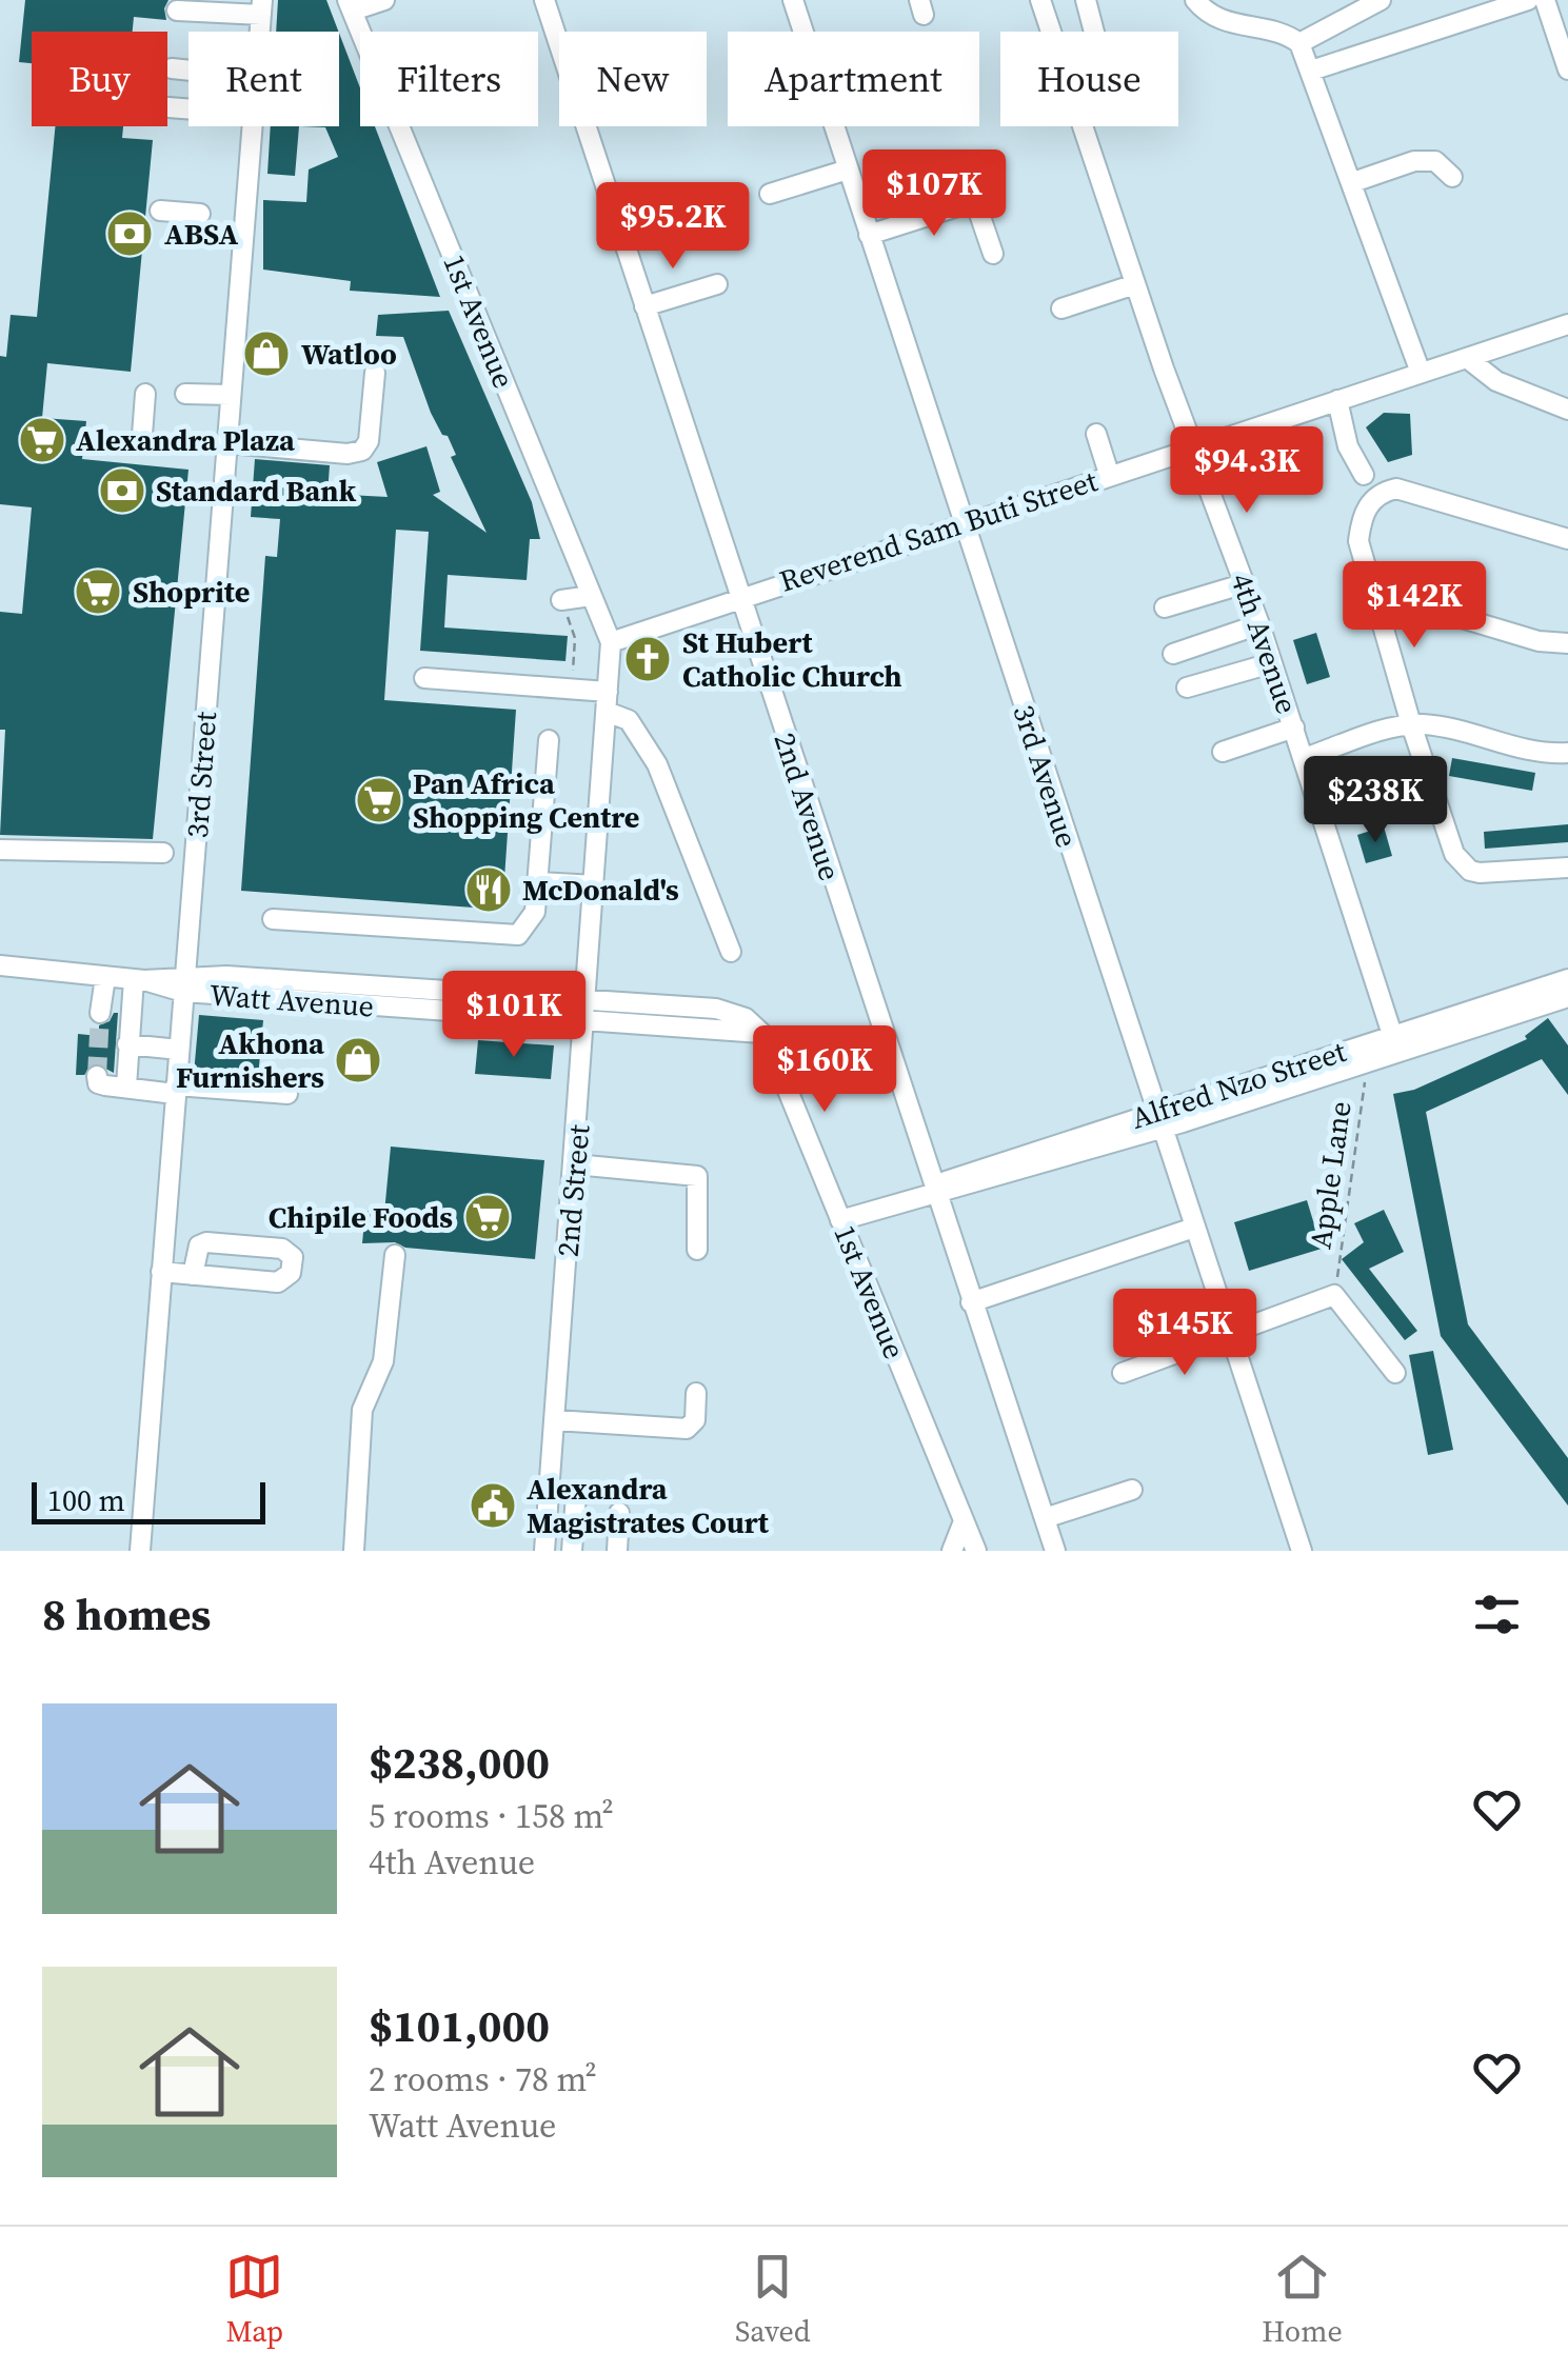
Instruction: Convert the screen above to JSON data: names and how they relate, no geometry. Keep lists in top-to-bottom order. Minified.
{"streets":{"street":["1st Avenue","Reverend Sam Buti Street","4th Avenue","3rd Street","3rd Avenue","2nd Avenue","Watt Avenue","Alfred Nzo Street","2nd Street"],"path":["Apple Lane"]},"crossings":[["1st Avenue","Reverend Sam Buti Street"],["1st Avenue","Watt Avenue"],["1st Avenue","Alfred Nzo Street"],["1st Avenue","2nd Street"],["Reverend Sam Buti Street","4th Avenue"],["Reverend Sam Buti Street","3rd Avenue"],["Reverend Sam Buti Street","2nd Avenue"],["Reverend Sam Buti Street","2nd Street"],["4th Avenue","Alfred Nzo Street"],["3rd Street","Watt Avenue"],["3rd Avenue","Alfred Nzo Street"],["2nd Avenue","Alfred Nzo Street"],["Watt Avenue","2nd Street"],["Alfred Nzo Street","Apple Lane"]],"places":{"bank":["ABSA","Standard Bank"],"shop":["Watloo","Akhona Furnishers"],"supermarket":["Alexandra Plaza","Shoprite","Pan Africa Shopping Centre","Chipile Foods"],"church":["St Hubert Catholic Church"],"restaurant":["McDonald's"],"public building":["Alexandra Magistrates Court"]},"scale_bar":"100 m","page":{"chip":["Buy","Rent","Filters","New","Apartment","House"],"price":["$107K","$95.2K","$94.3K","$142K","$238K","$101K","$160K","$145K"],"scale":"100 m","heading":"8 homes","list":[{"name":"$238,000","note":"5 rooms · 158 m² · 4th Avenue"},{"name":"$101,000","note":"2 rooms · 78 m² · Watt Avenue"}],"tabs":["Map","Saved","Home"]}}
